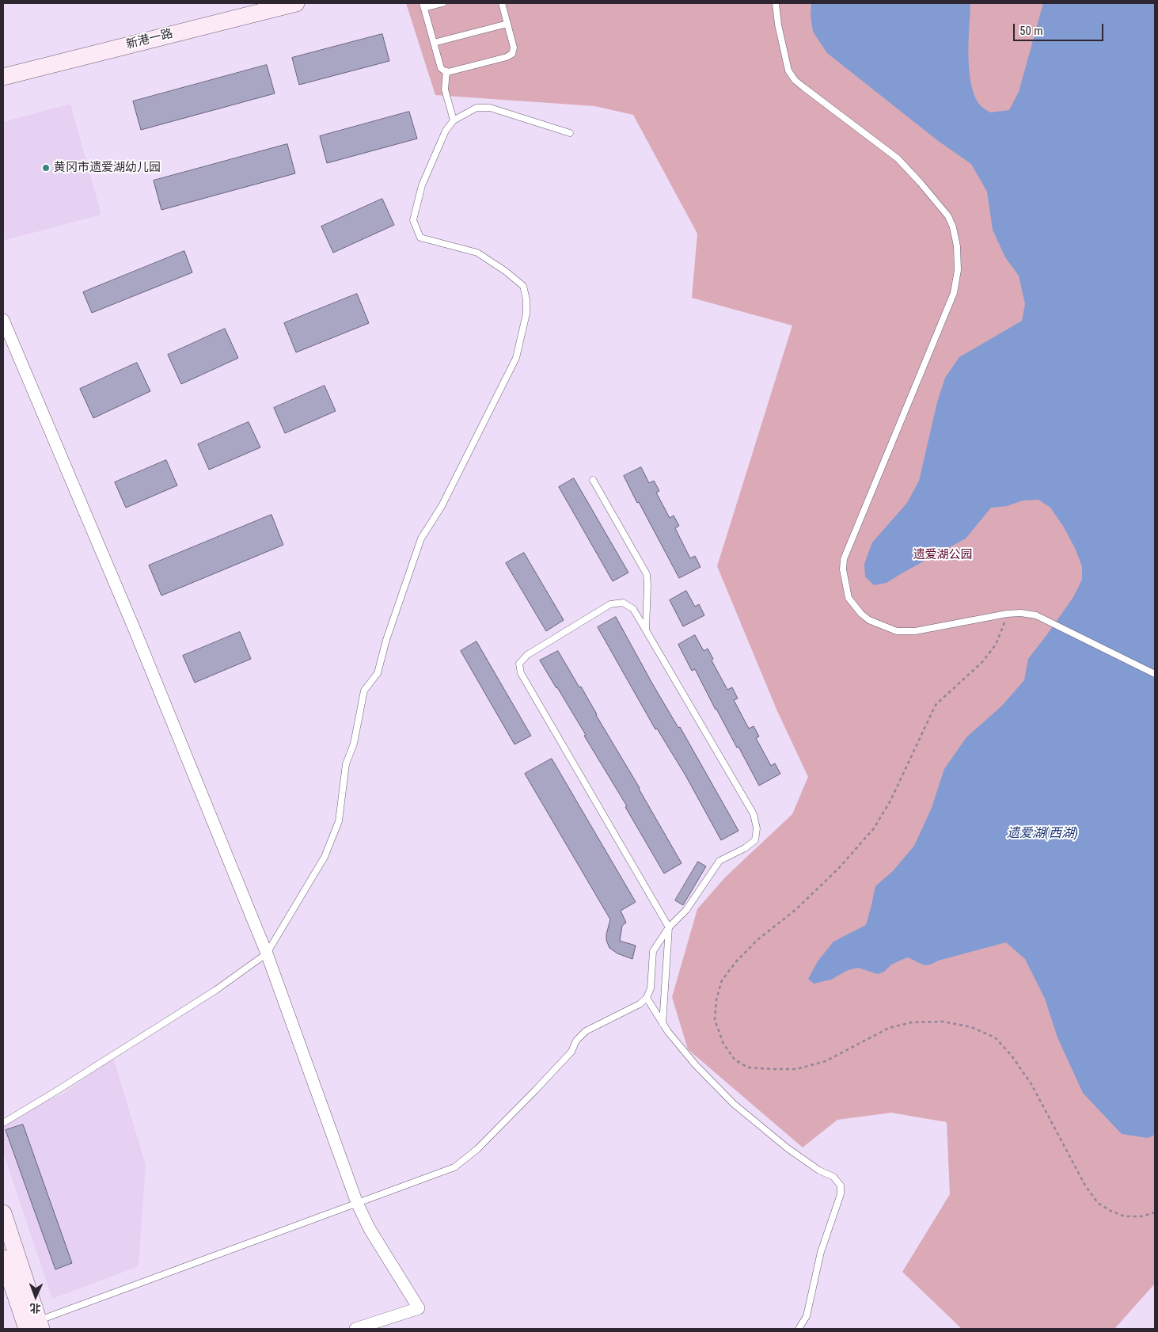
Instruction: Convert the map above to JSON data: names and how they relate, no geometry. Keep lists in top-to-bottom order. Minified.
{"streets":{"main road":["新港一路"]},"water":["遗爱湖(西湖)"],"parks":["遗爱湖公园"],"places":["黄冈市遗爱湖幼儿园"],"scale_bar":"50 m","north":"bottom"}
